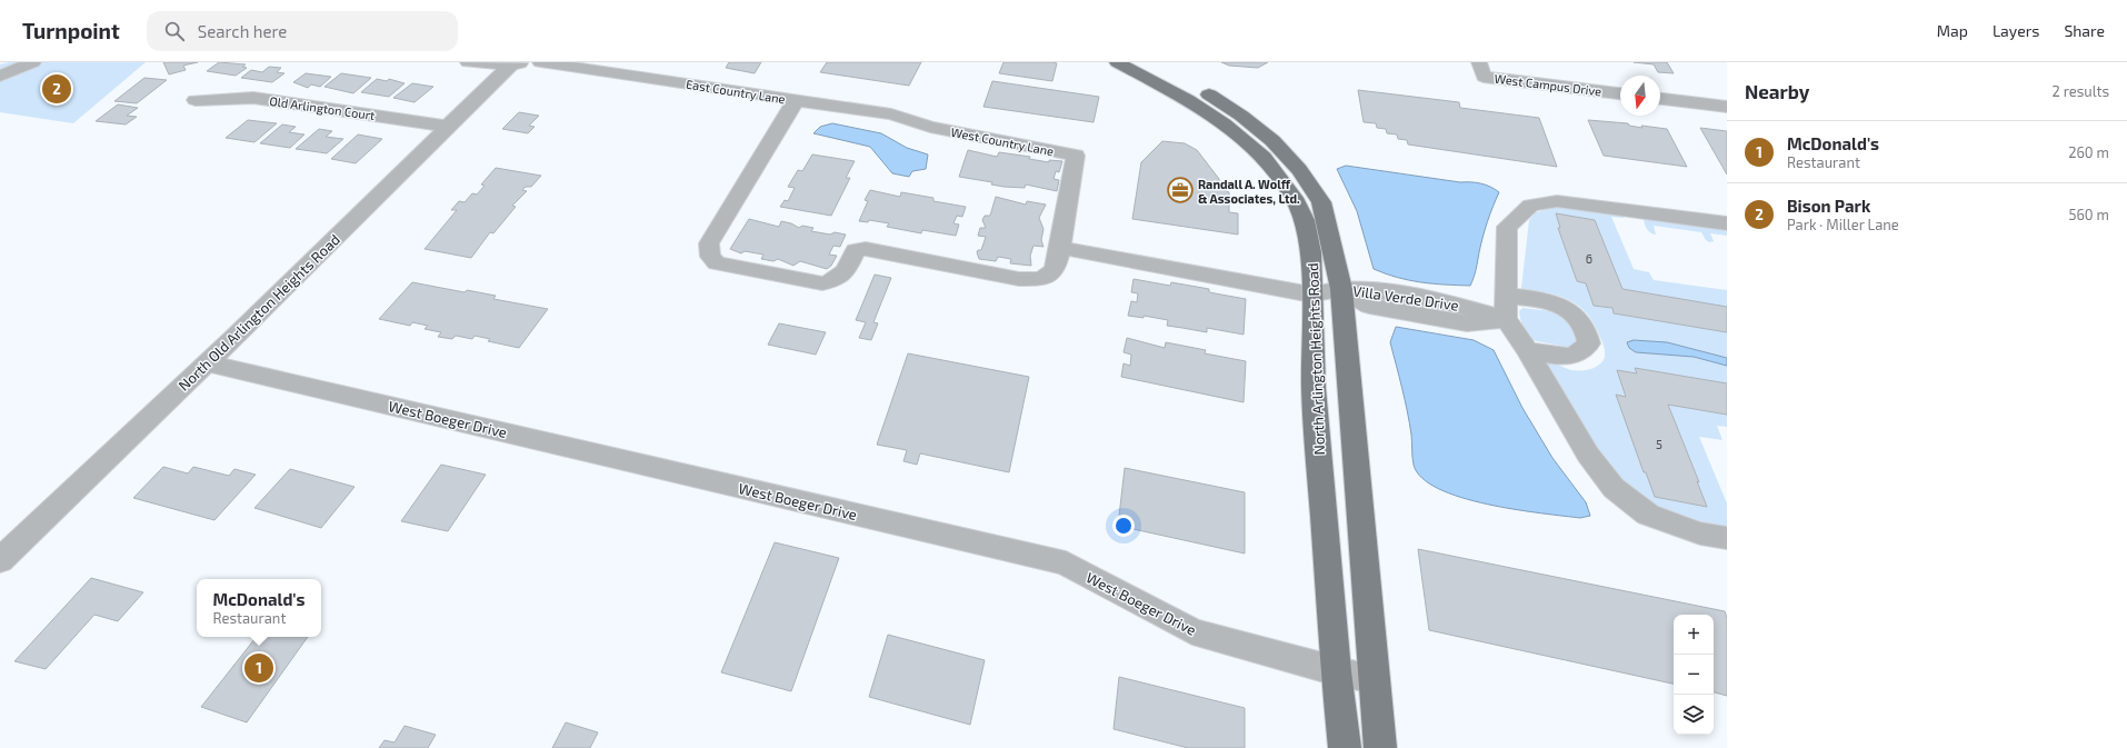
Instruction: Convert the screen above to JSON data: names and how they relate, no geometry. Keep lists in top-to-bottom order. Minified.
{"streets":{"main road":["North Arlington Heights Road"],"street":["West Campus Drive","East Country Lane","Old Arlington Court","West Country Lane","Villa Verde Drive","North Old Arlington Heights Road","West Boeger Drive"]},"crossings":[["East Country Lane","West Country Lane"],["Old Arlington Court","North Old Arlington Heights Road"],["Villa Verde Drive","North Arlington Heights Road"],["North Old Arlington Heights Road","West Boeger Drive"],["North Arlington Heights Road","West Boeger Drive"]],"places":{"office":["Randall A. Wolff & Associates, Ltd."]},"house_numbers":["6","5"],"north":"bottom","page":{"header":"Turnpoint","search":"Search here","nav":["Map","Layers","Share"],"heading":["Nearby","2 results"],"pins":["2","1"],"list":[{"mark":"1","name":"McDonald's","note":"Restaurant","value":"260 m"},{"mark":"2","name":"Bison Park","note":"Park · Miller Lane","value":"560 m"}],"popup":["McDonald's","Restaurant"],"map_buttons":["+","−"]}}
